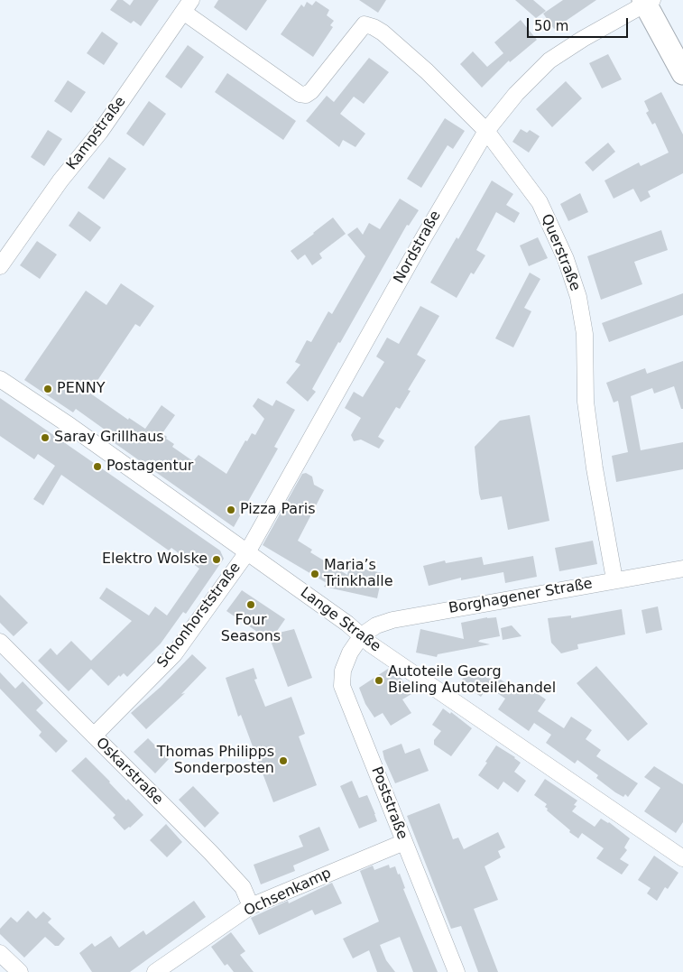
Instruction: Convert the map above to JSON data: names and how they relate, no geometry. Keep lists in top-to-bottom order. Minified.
{"streets":{"street":["Kampstraße","Nordstraße","Querstraße","Borghagener Straße","Schonhorststraße","Lange Straße","Oskarstraße","Poststraße","Ochsenkamp"]},"crossings":[["Kampstraße","Querstraße"],["Nordstraße","Querstraße"],["Nordstraße","Schonhorststraße"],["Nordstraße","Lange Straße"],["Querstraße","Borghagener Straße"],["Borghagener Straße","Lange Straße"],["Borghagener Straße","Poststraße"],["Schonhorststraße","Lange Straße"],["Schonhorststraße","Oskarstraße"],["Lange Straße","Poststraße"],["Oskarstraße","Ochsenkamp"],["Poststraße","Ochsenkamp"]],"places":["PENNY","Saray Grillhaus","Postagentur","Pizza Paris","Elektro Wolske","Maria’s Trinkhalle","Four Seasons","Autoteile Georg Bieling Autoteilehandel","Thomas Philipps Sonderposten"],"scale_bar":"50 m"}
